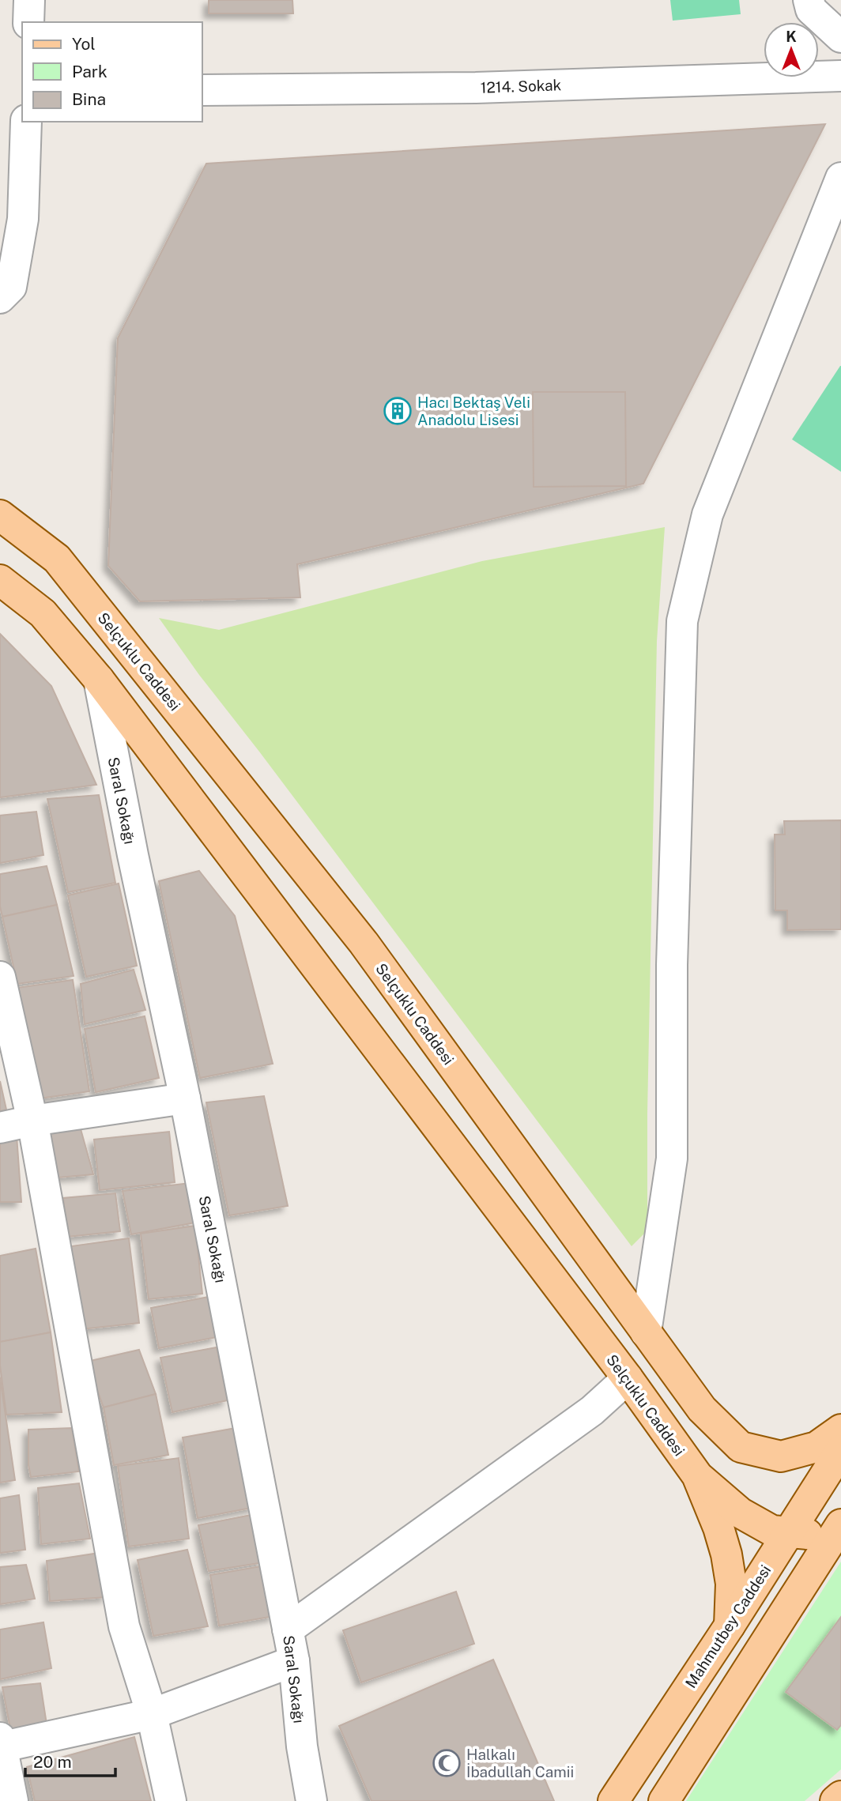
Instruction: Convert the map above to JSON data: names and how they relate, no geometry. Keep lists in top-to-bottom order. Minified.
{"streets":{"main road":["Selçuklu Caddesi","Mahmutbey Caddesi"],"street":["1214. Sokak","Saral Sokağı"]},"crossings":[["Selçuklu Caddesi","Saral Sokağı"]],"places":{"building":["Hacı Bektaş Veli Anadolu Lisesi"],"mosque":["Halkalı İbadullah Camii"]},"legend":["Yol","Park","Bina"],"scale_bar":"20 m","north":"top"}
